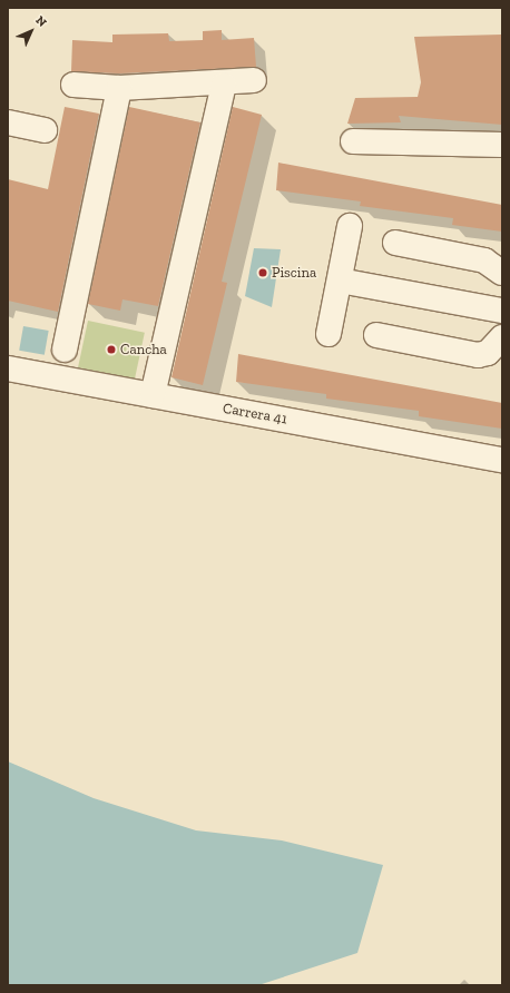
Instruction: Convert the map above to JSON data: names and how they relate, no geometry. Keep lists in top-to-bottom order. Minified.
{"streets":{"street":["Carrera 41"]},"places":["Piscina","Cancha"],"north":"top right"}
